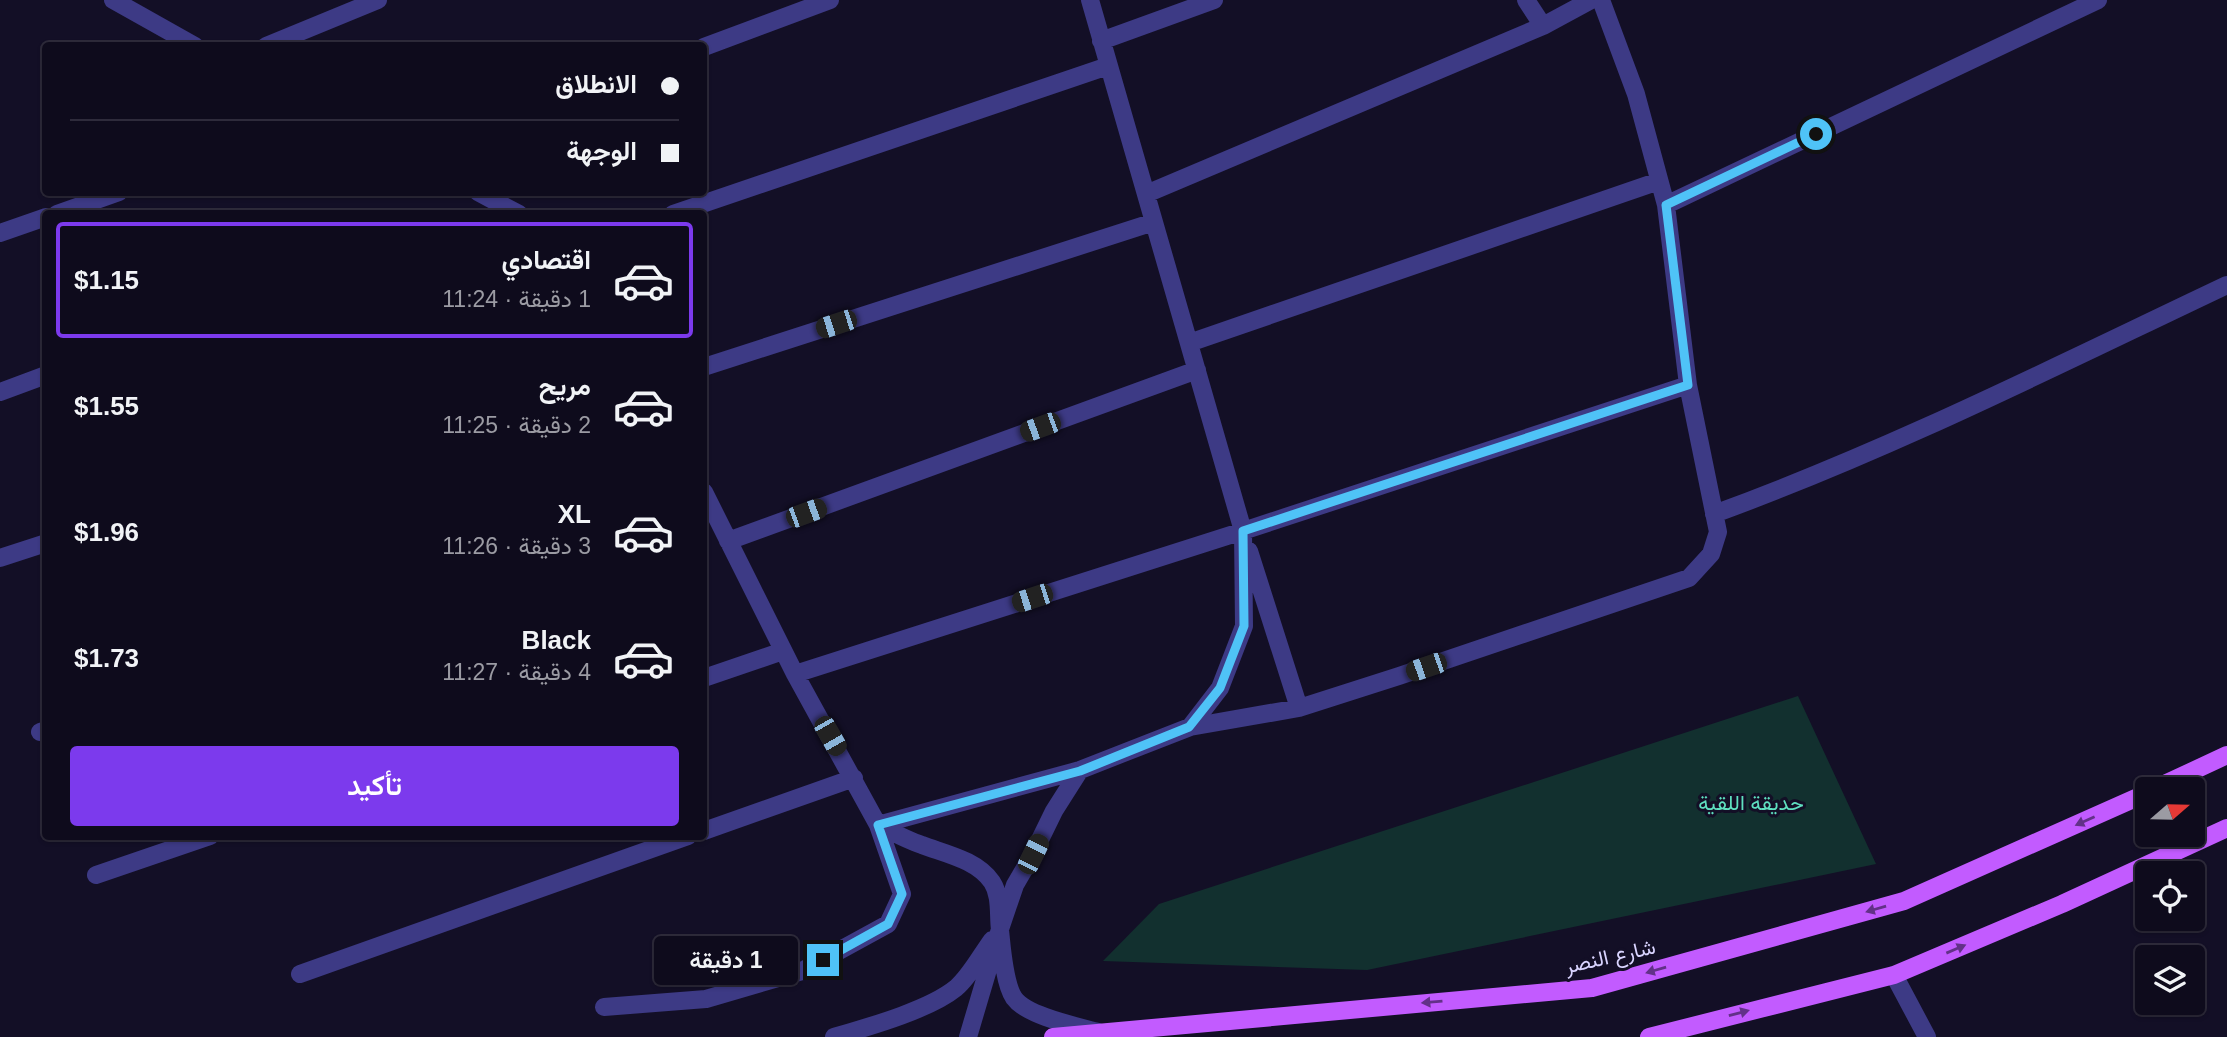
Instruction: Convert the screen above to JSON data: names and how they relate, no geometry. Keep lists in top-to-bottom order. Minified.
{"streets":{"main road":["شارع النصر"]},"parks":["حديقة اللقية"],"north":"right","page":{"banner":["الانطلاق","الوجهة"],"list":[{"name":"اقتصادي","note":"1 دقيقة · 11:24","value":"$1.15"},{"name":"مريح","note":"2 دقيقة · 11:25","value":"$1.55"},{"name":"XL","note":"3 دقيقة · 11:26","value":"$1.96"},{"name":"Black","note":"4 دقيقة · 11:27","value":"$1.73"}],"buttons":"تأكيد","bubble":"1 دقيقة"}}
